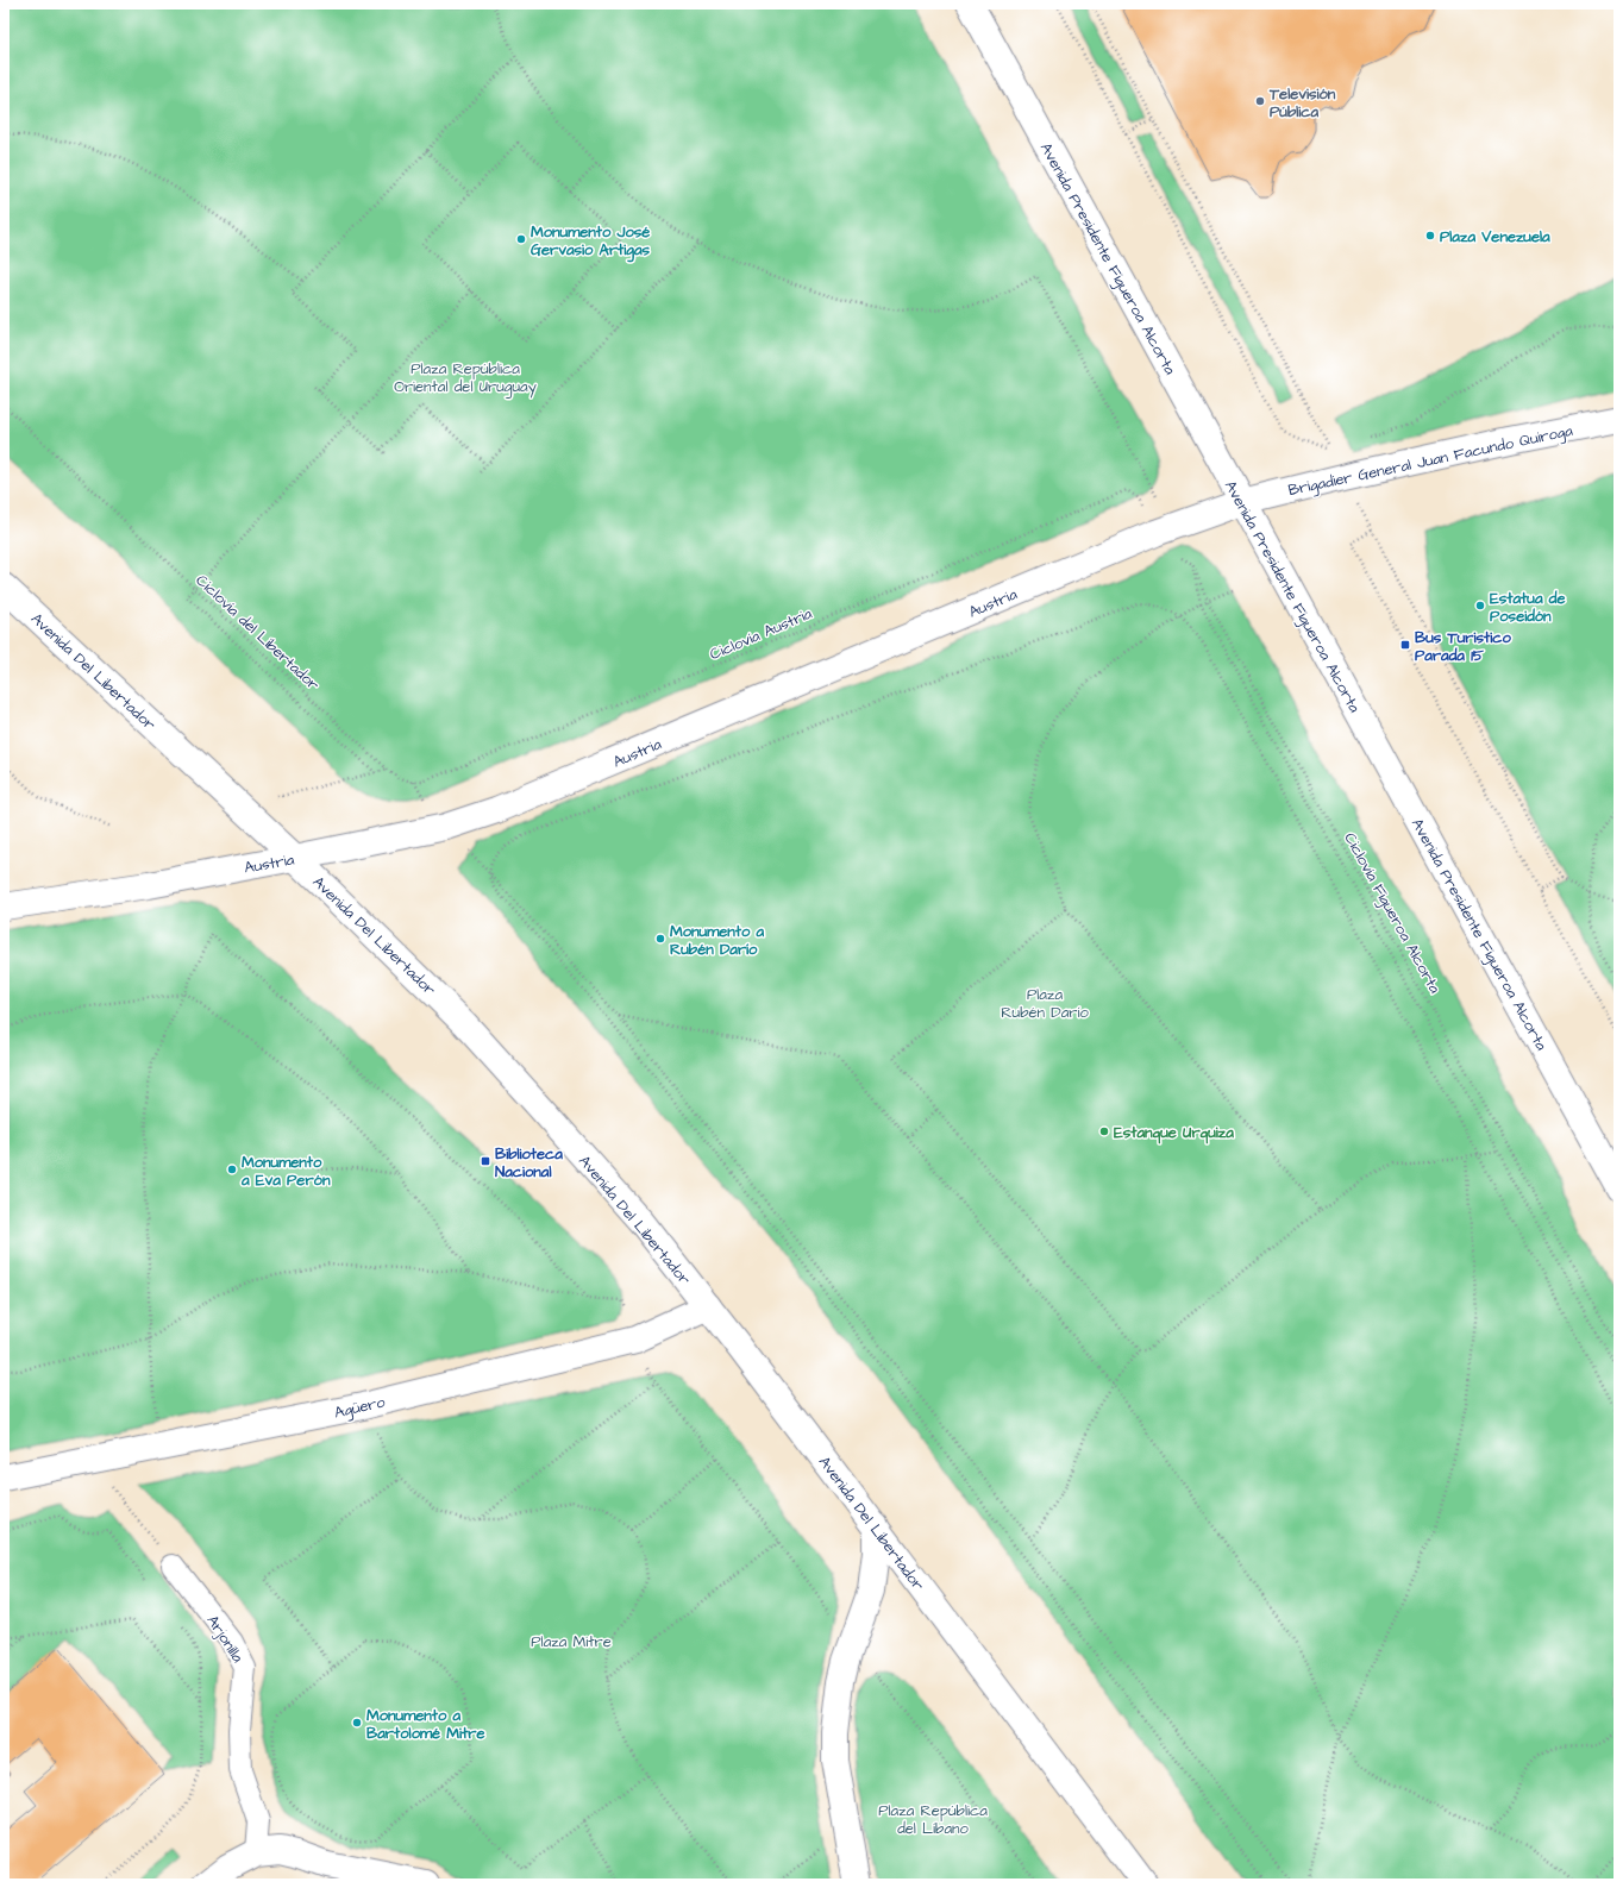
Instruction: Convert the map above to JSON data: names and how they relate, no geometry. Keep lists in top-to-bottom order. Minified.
{"streets":{"main road":["Avenida Presidente Figueroa Alcorta","Brigadier General Juan Facundo Quiroga","Austria","Avenida Del Libertador","Agüero"],"street":["Arjonilla"],"path":["Ciclovía del Libertador","Ciclovía Austria","Ciclovía Figueroa Alcorta"]},"crossings":[["Avenida Presidente Figueroa Alcorta","Brigadier General Juan Facundo Quiroga"],["Avenida Presidente Figueroa Alcorta","Austria"],["Brigadier General Juan Facundo Quiroga","Austria"],["Austria","Ciclovía Austria"],["Austria","Avenida Del Libertador"],["Avenida Del Libertador","Agüero"]],"parks":["Plaza República Oriental del Uruguay","Plaza Rubén Darío","Plaza Mitre","Plaza República del Líbano"],"places":{"other":["Televisión Pública","Plaza Venezuela","Monumento José Gervasio Artigas","Estatua de Poseidón","Monumento a Rubén Darío","Estanque Urquiza","Monumento a Eva Perón","Monumento a Bartolomé Mitre"],"transit":["Bus Turistico Parada 15","Biblioteca Nacional"]}}
